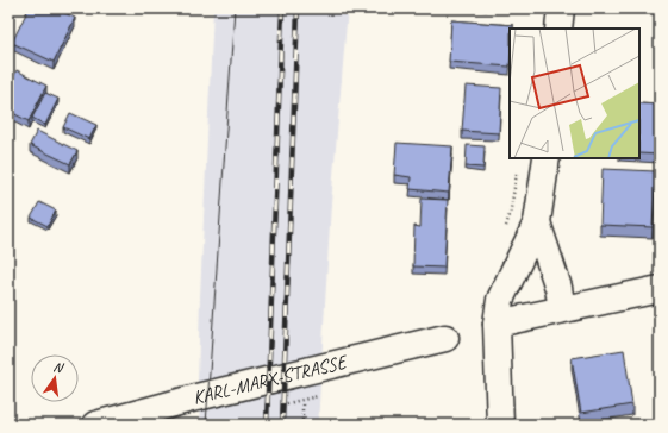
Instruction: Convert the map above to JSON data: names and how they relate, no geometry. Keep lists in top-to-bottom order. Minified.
{"streets":{"street":["KARL-MARX-STRASSE"]},"north":"top"}
